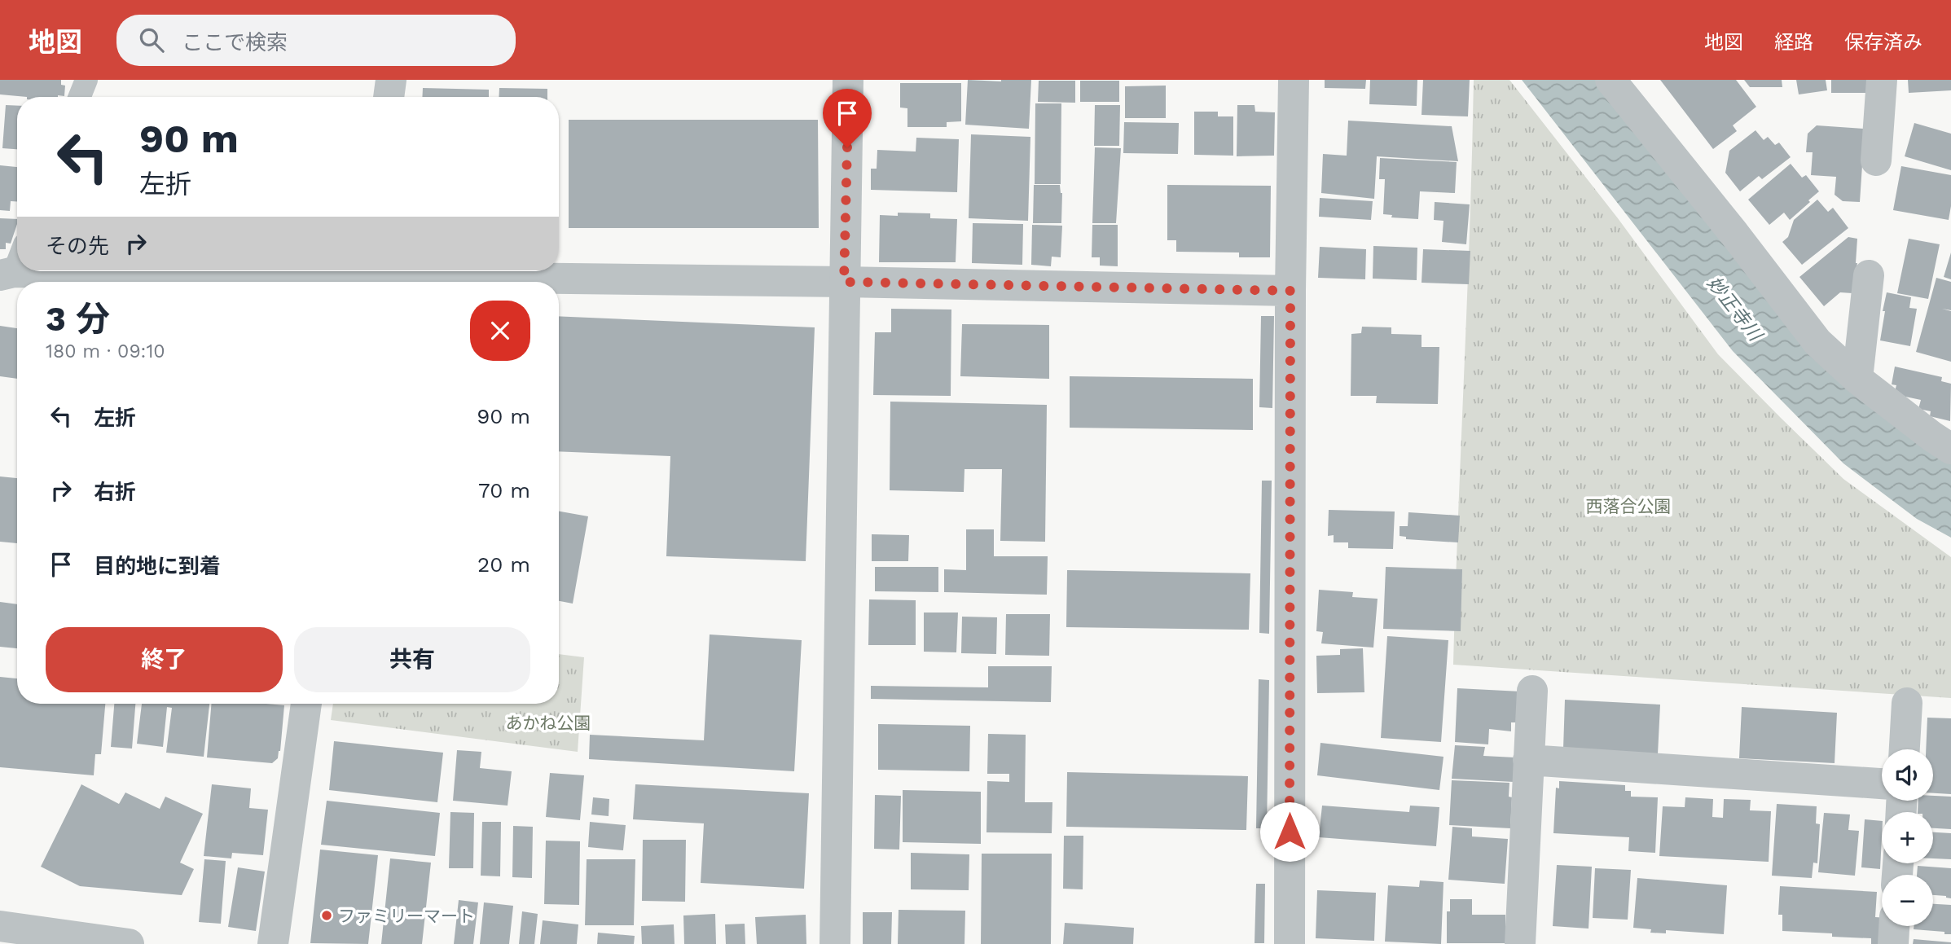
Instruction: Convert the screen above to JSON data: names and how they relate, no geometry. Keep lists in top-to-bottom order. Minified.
{"water":["妙正寺川"],"parks":["西落合公園","あかね公園"],"places":["ファミリーマート"],"page":{"header":"地図","search":"ここで検索","nav":["地図","経路","保存済み"],"turn":["90 m","左折"],"then":"その先","heading":["3 分","180 m · 09:10"],"list":[{"name":"左折","value":"90 m"},{"name":"右折","value":"70 m"},{"name":"目的地に到着","value":"20 m"}],"buttons":["終了","共有"],"map_buttons":["+","−"]}}
